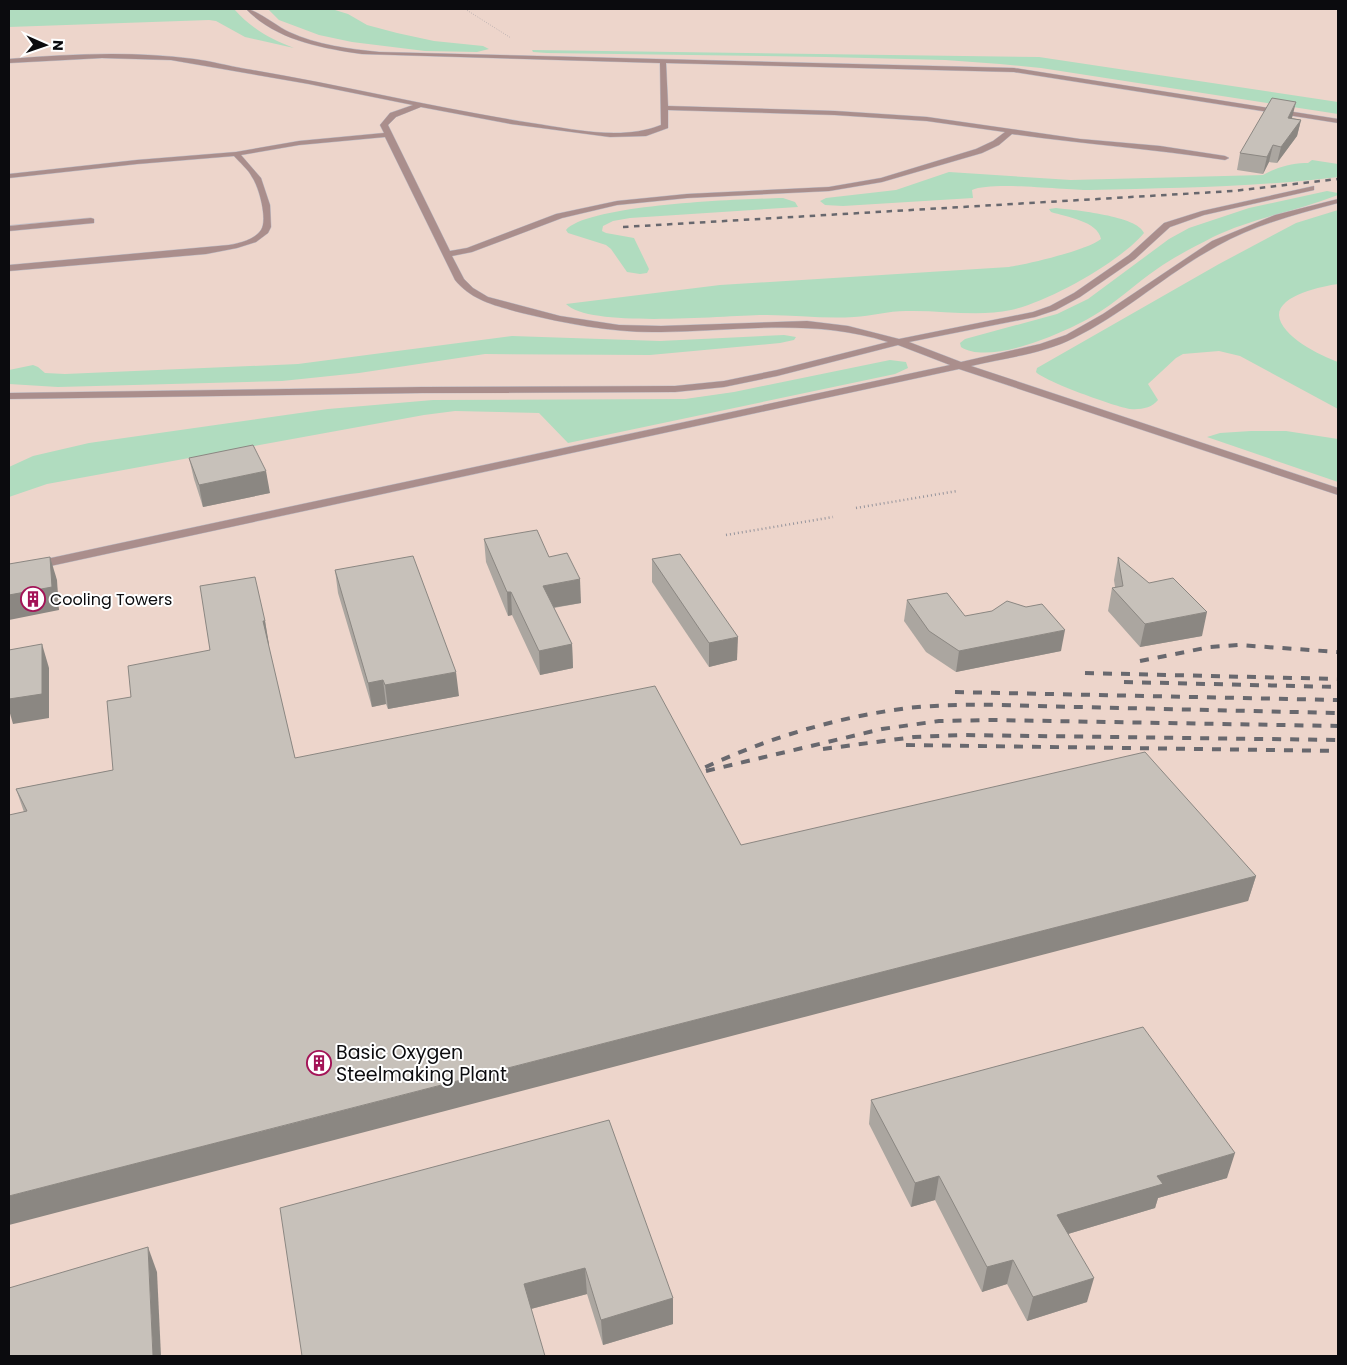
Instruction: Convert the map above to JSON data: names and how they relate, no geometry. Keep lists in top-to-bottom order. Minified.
{"places":{"building":["Cooling Towers","Basic Oxygen Steelmaking Plant"]},"north":"right"}
